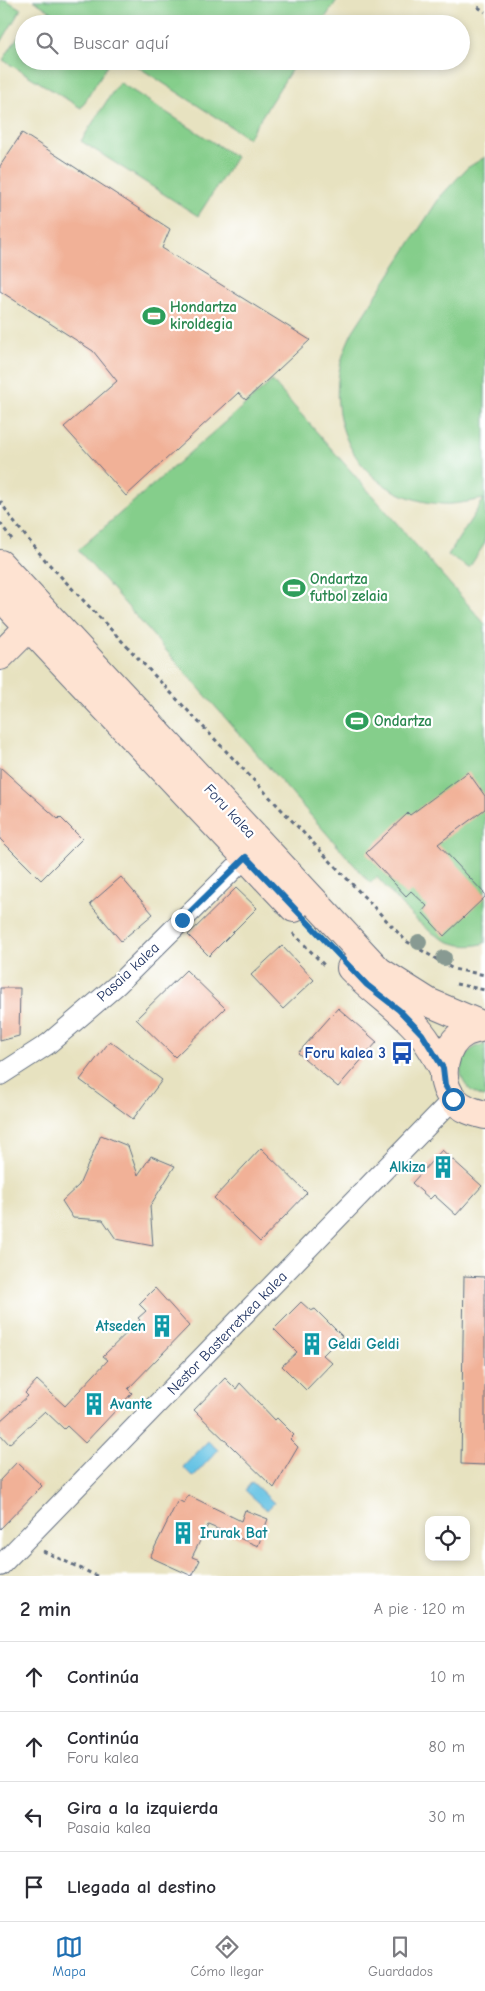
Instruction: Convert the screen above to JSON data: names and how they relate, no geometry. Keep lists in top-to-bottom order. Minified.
{"streets":{"street":["Foru kalea","Pasaia kalea","Nestor Basterretxea kalea"]},"crossings":[["Foru kalea","Pasaia kalea"],["Foru kalea","Nestor Basterretxea kalea"]],"places":{"sports":["Hondartza kiroldegia","Ondartza futbol zelaia","Ondartza"],"bus stop":["Foru kalea 3"],"building":["Alkiza","Atseden","Geldi Geldi","Avante","Irurak Bat"]},"page":{"search":"Buscar aquí","heading":["2 min","A pie · 120 m"],"list":[["Continúa","10 m"],["Continúa","Foru kalea","80 m"],["Gira a la izquierda","Pasaia kalea","30 m"],"Llegada al destino"],"nav":["Mapa","Cómo llegar","Guardados"]}}
